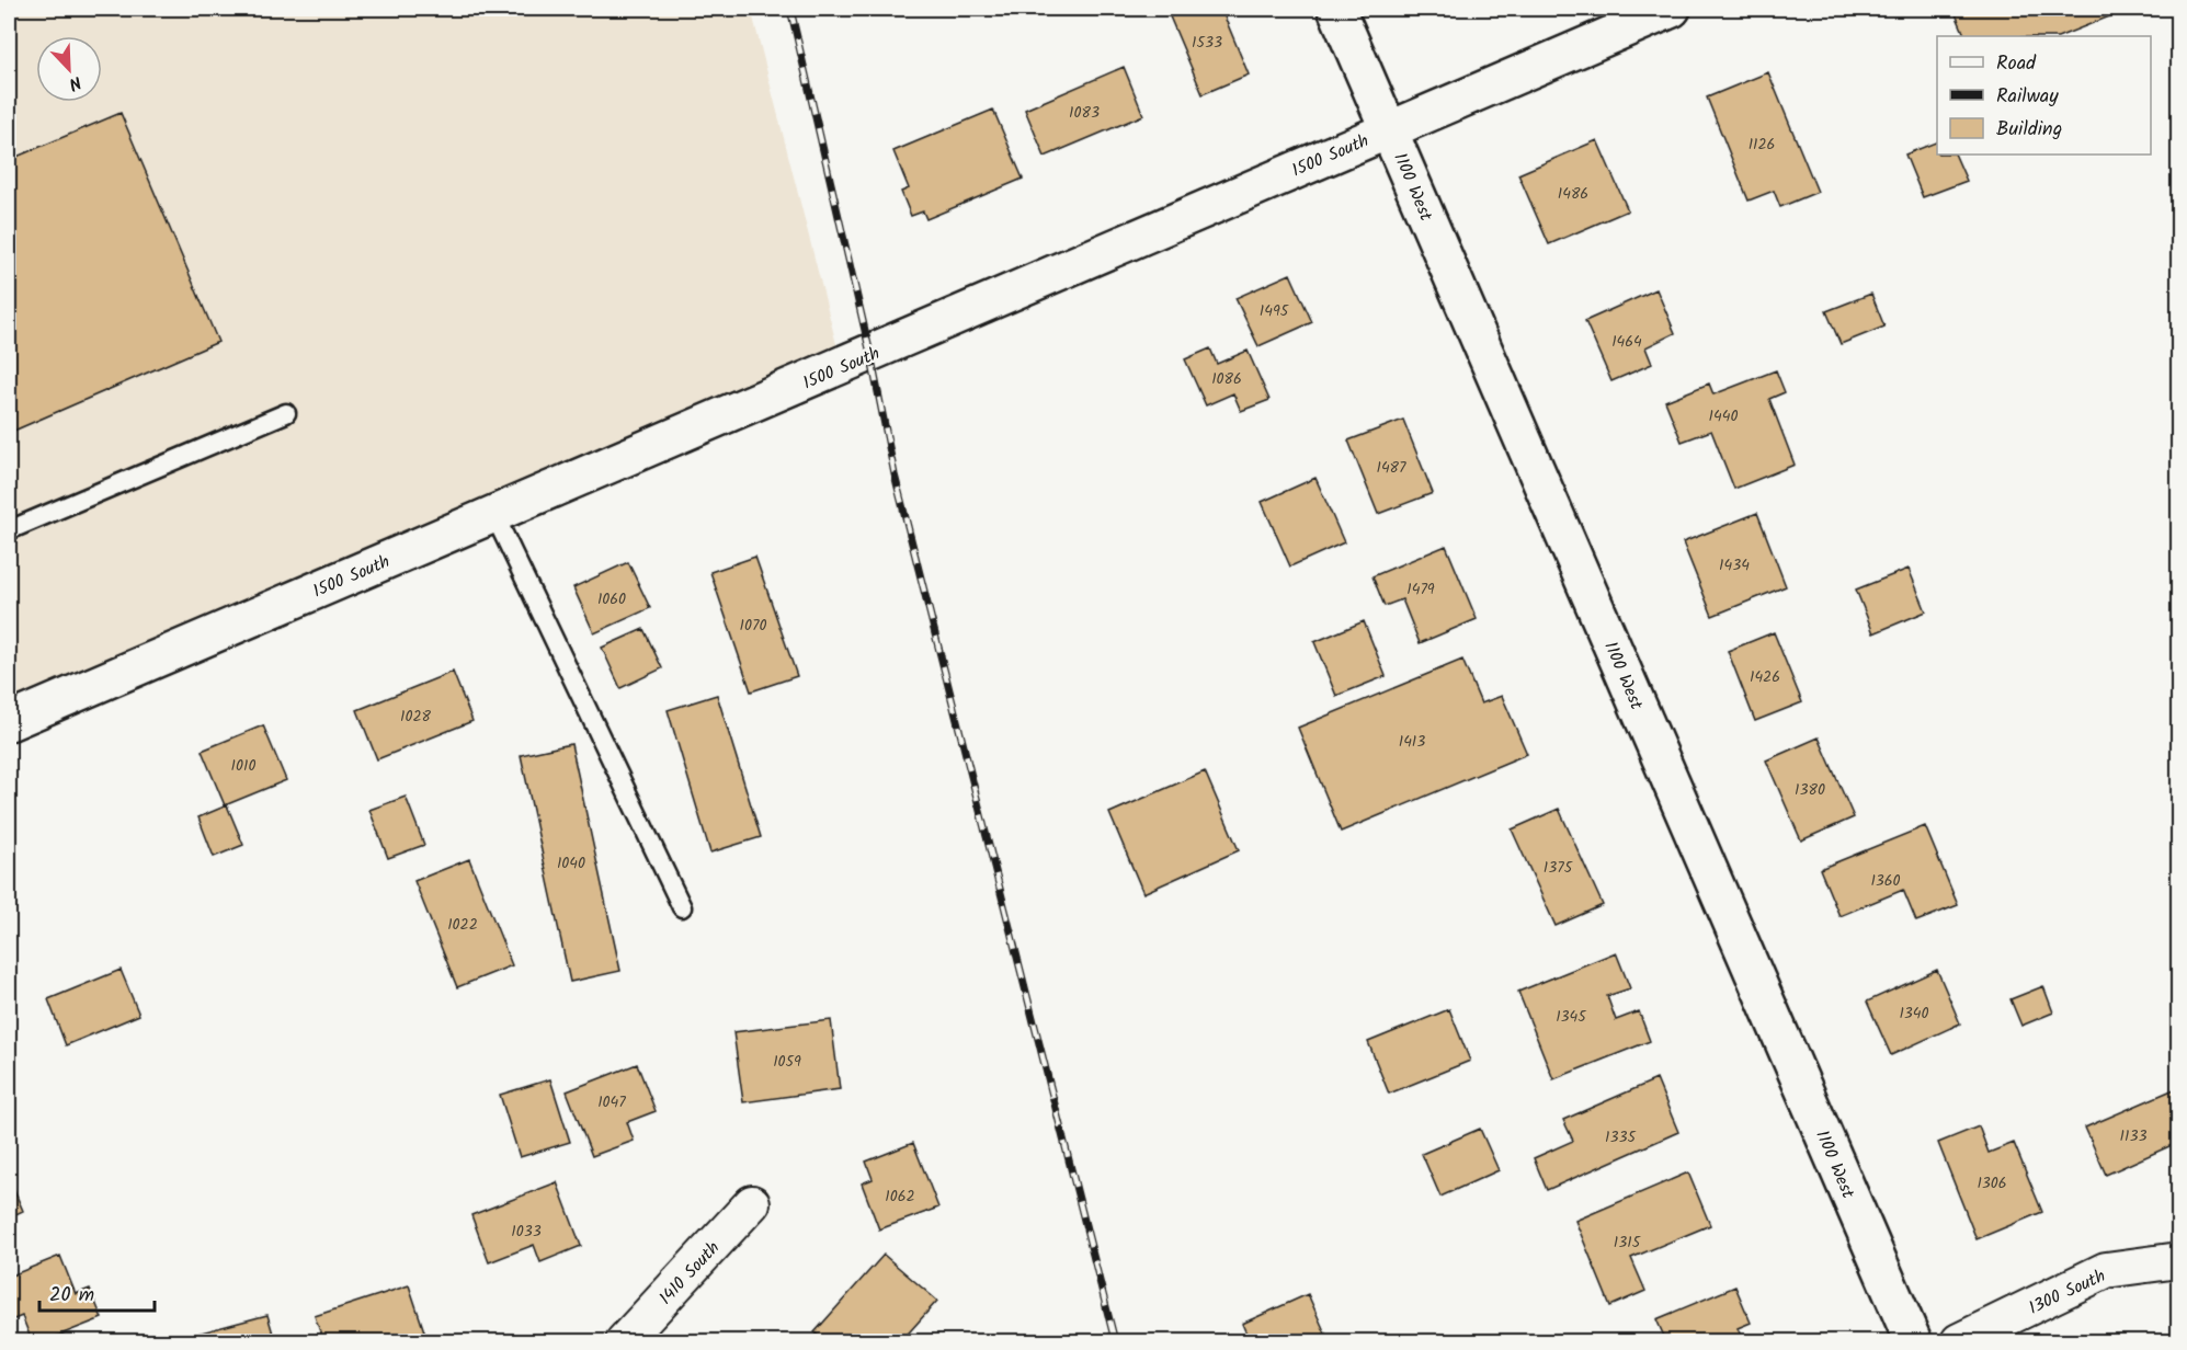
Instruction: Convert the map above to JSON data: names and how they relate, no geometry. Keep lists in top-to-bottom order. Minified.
{"streets":{"street":["1500 South","1100 West","1410 South","1300 South"]},"crossings":[["1500 South","1100 West"]],"house_numbers":["1533","1083","1126","1486","1495","1464","1086","1440","1487","1434","1479","1060","1070","1426","1028","1413","1010","1380","1040","1375","1360","1022","1340","1345","1059","1047","1133","1335","1306","1062","1033","1315"],"legend":["Road","Railway","Building"],"scale_bar":"20 m","north":"bottom right"}
